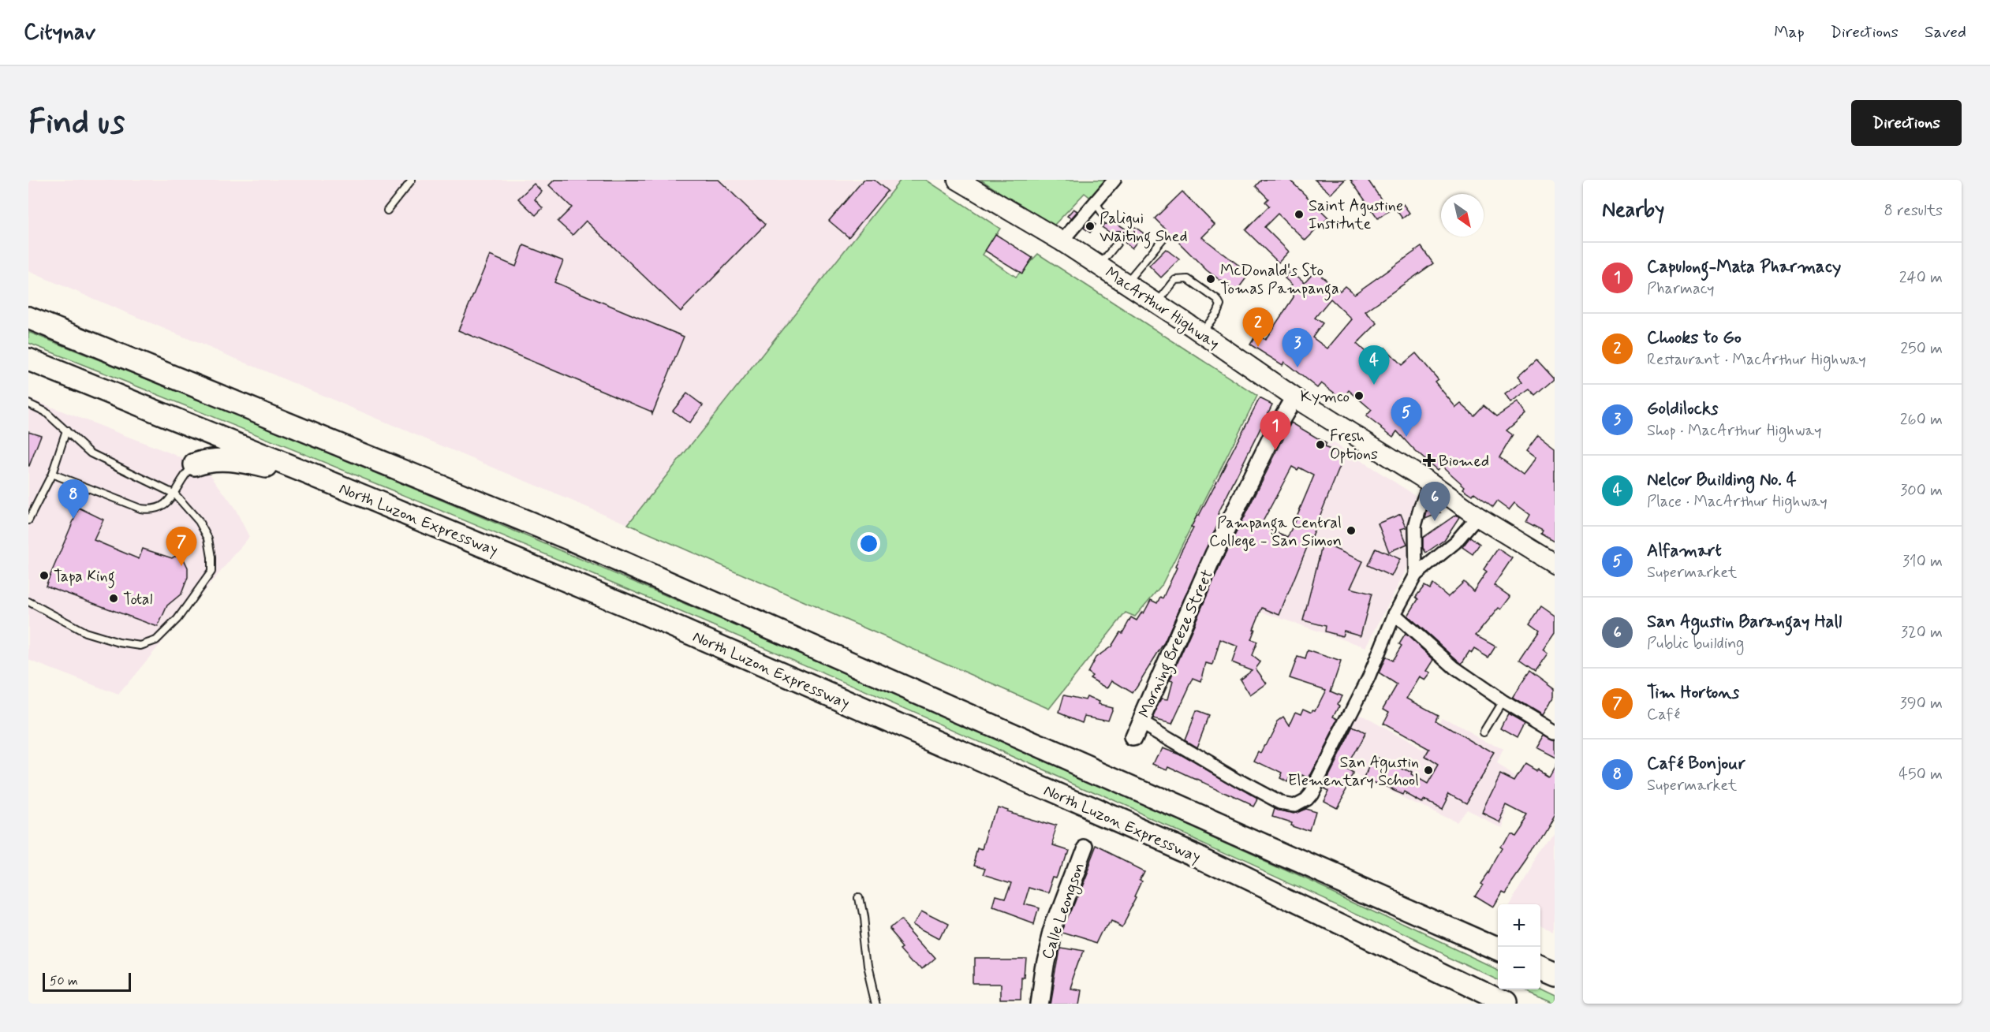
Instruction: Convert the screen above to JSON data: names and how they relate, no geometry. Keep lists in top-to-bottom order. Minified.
{"streets":{"highway":["MacArthur Highway","North Luzon Expressway"],"main road":["Morning Breeze Street","Calle Leongson"]},"crossings":[["MacArthur Highway","Morning Breeze Street"]],"places":{"other":["Saint Agustine Institute","Paligui Waiting Shed","McDonald's Sto Tomas Pampanga","Kymco","Fresh Options","Pampanga Central College - San Simon","Tapa King","Total","San Agustin Elementary School"],"health":["Biomed"]},"scale_bar":"50 m","north":"bottom right","page":{"header":"Citynav","nav":["Map","Directions","Saved"],"buttons":"Directions","title":"Find us","heading":["Nearby","8 results"],"list":[{"mark":"1","name":"Capulong-Mata Pharmacy","note":"Pharmacy","value":"240 m"},{"mark":"2","name":"Chooks to Go","note":"Restaurant · MacArthur Highway","value":"250 m"},{"mark":"3","name":"Goldilocks","note":"Shop · MacArthur Highway","value":"260 m"},{"mark":"4","name":"Nelcor Building No. 4","note":"Place · MacArthur Highway","value":"300 m"},{"mark":"5","name":"Alfamart","note":"Supermarket","value":"310 m"},{"mark":"6","name":"San Agustin Barangay Hall","note":"Public building","value":"320 m"},{"mark":"7","name":"Tim Hortons","note":"Café","value":"390 m"},{"mark":"8","name":"Café Bonjour","note":"Supermarket","value":"450 m"}],"pins":["2","3","4","5","1","8","6","7"],"map_buttons":["+","−"],"scale":"50 m"}}
